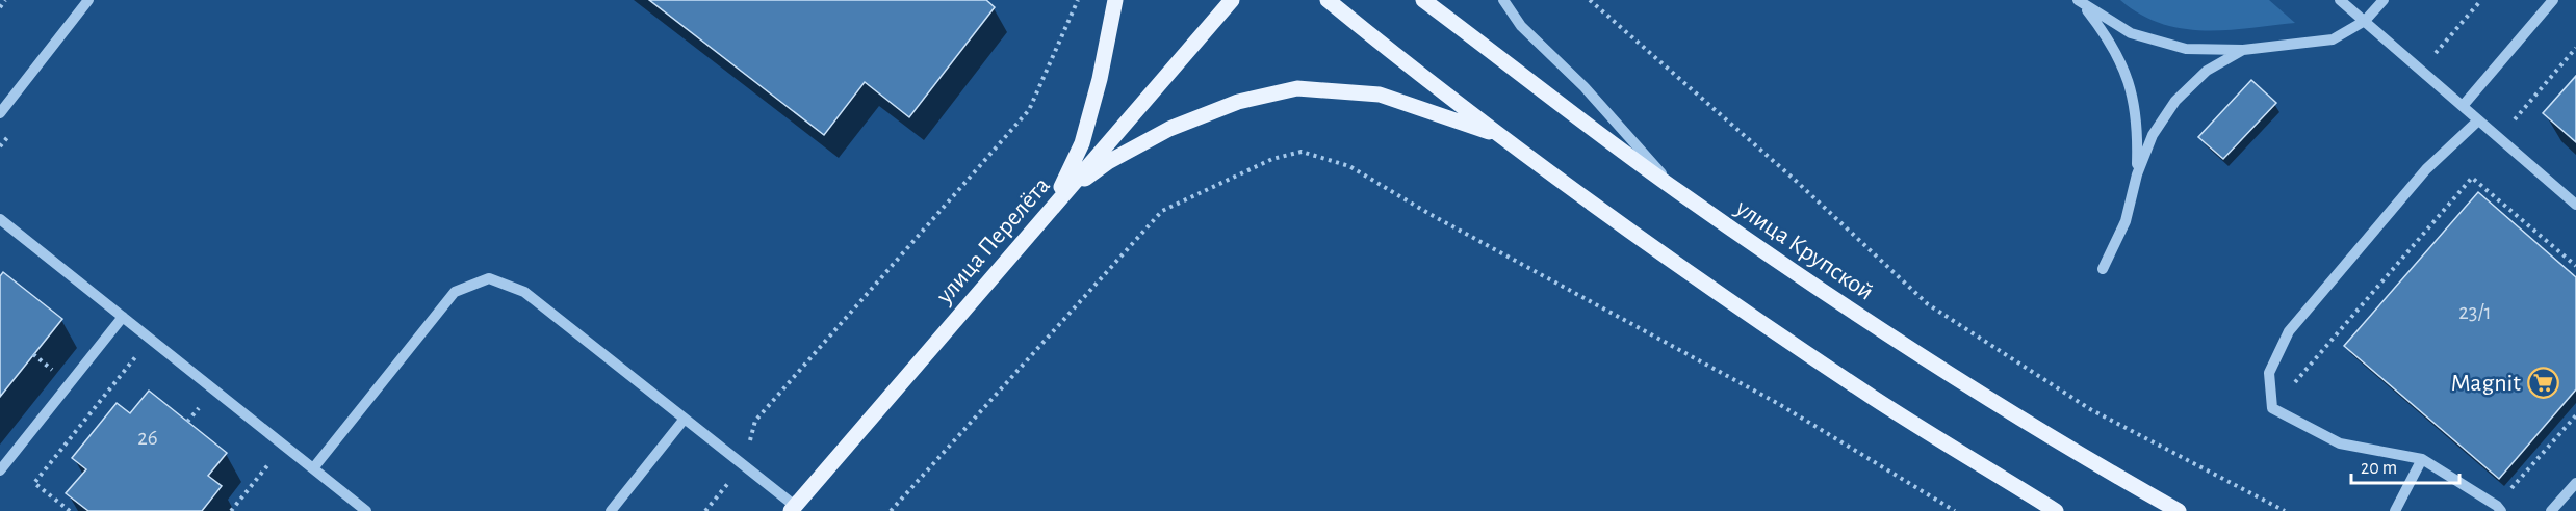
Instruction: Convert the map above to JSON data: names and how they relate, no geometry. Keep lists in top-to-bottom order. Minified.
{"streets":{"main road":["улица Перелёта","улица Крупской"]},"places":{"supermarket":["Magnit"]},"house_numbers":["23/1","26"],"scale_bar":"20 m"}
